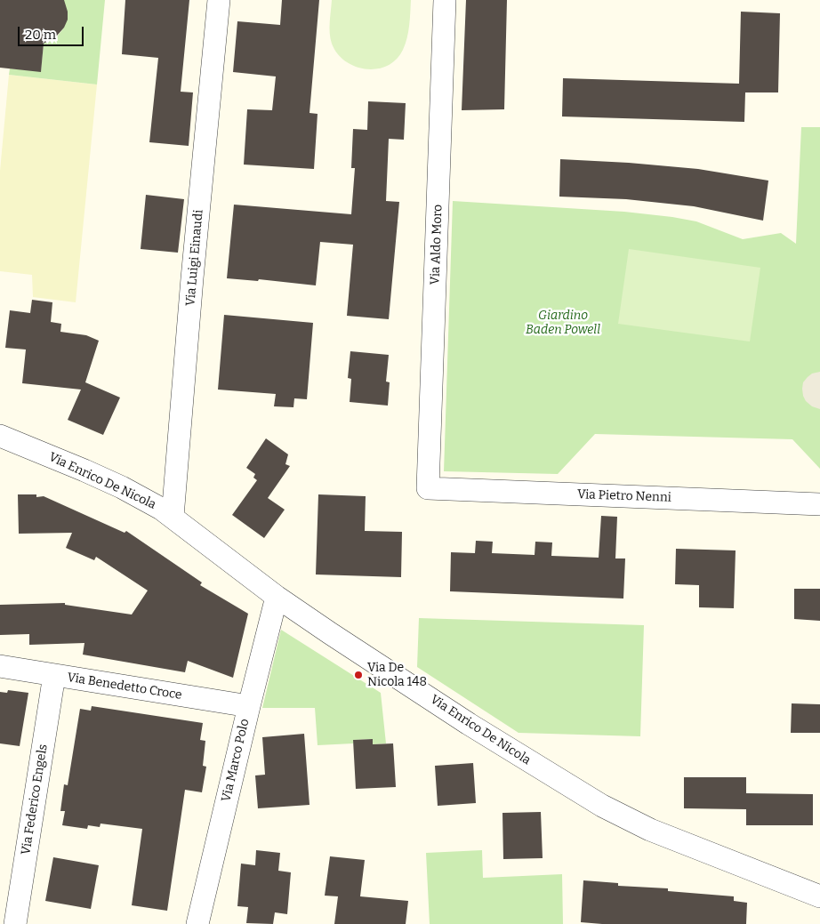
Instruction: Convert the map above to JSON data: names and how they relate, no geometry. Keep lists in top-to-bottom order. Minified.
{"streets":{"street":["Via Aldo Moro","Via Luigi Einaudi","Via Enrico De Nicola","Via Pietro Nenni","Via Benedetto Croce","Via Marco Polo","Via Federico Engels"]},"crossings":[["Via Aldo Moro","Via Pietro Nenni"],["Via Luigi Einaudi","Via Enrico De Nicola"],["Via Enrico De Nicola","Via Marco Polo"],["Via Benedetto Croce","Via Marco Polo"],["Via Benedetto Croce","Via Federico Engels"]],"parks":["Giardino Baden Powell"],"places":["Via De Nicola 148"],"scale_bar":"20 m"}
